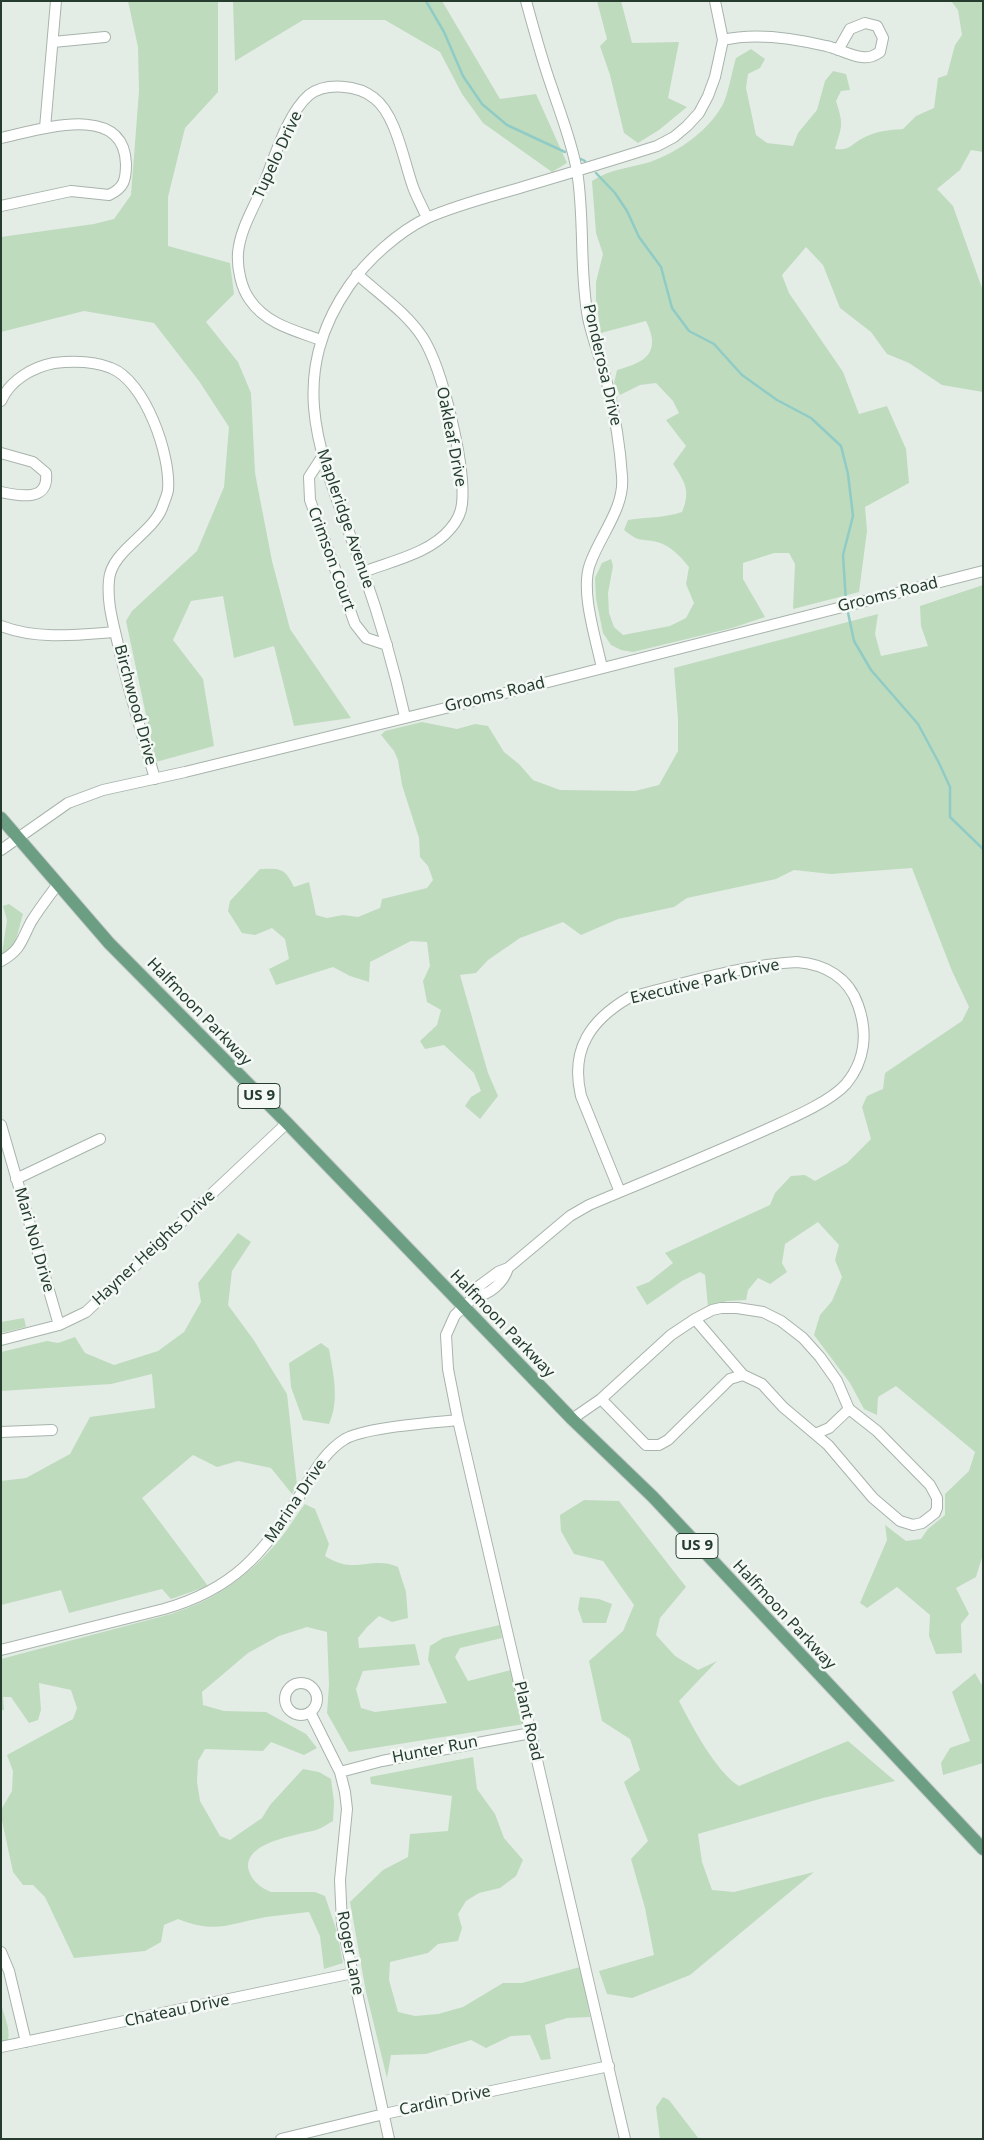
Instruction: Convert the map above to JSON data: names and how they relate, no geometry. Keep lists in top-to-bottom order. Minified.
{"streets":{"main road":["Halfmoon Parkway","US 9"],"street":["Tupelo Drive","Ponderosa Drive","Oakleaf Drive","Mapleridge Avenue","Crimson Court","Grooms Road","Birchwood Drive","Executive Park Drive","Mari Nol Drive","Hayner Heights Drive","Marina Drive","Plant Road","Hunter Run","Roger Lane","Chateau Drive","Cardin Drive"]},"crossings":[["Tupelo Drive","Mapleridge Avenue"],["Ponderosa Drive","Mapleridge Avenue"],["Ponderosa Drive","Grooms Road"],["Oakleaf Drive","Mapleridge Avenue"],["Mapleridge Avenue","Crimson Court"],["Mapleridge Avenue","Grooms Road"],["Grooms Road","Birchwood Drive"],["Grooms Road","Halfmoon Parkway"],["Executive Park Drive","Halfmoon Parkway"],["Executive Park Drive","Plant Road"],["Halfmoon Parkway","Hayner Heights Drive"],["Halfmoon Parkway","Plant Road"],["Mari Nol Drive","Hayner Heights Drive"],["Marina Drive","Plant Road"],["Plant Road","Hunter Run"],["Plant Road","Cardin Drive"],["Hunter Run","Roger Lane"],["Roger Lane","Chateau Drive"],["Roger Lane","Cardin Drive"]]}
